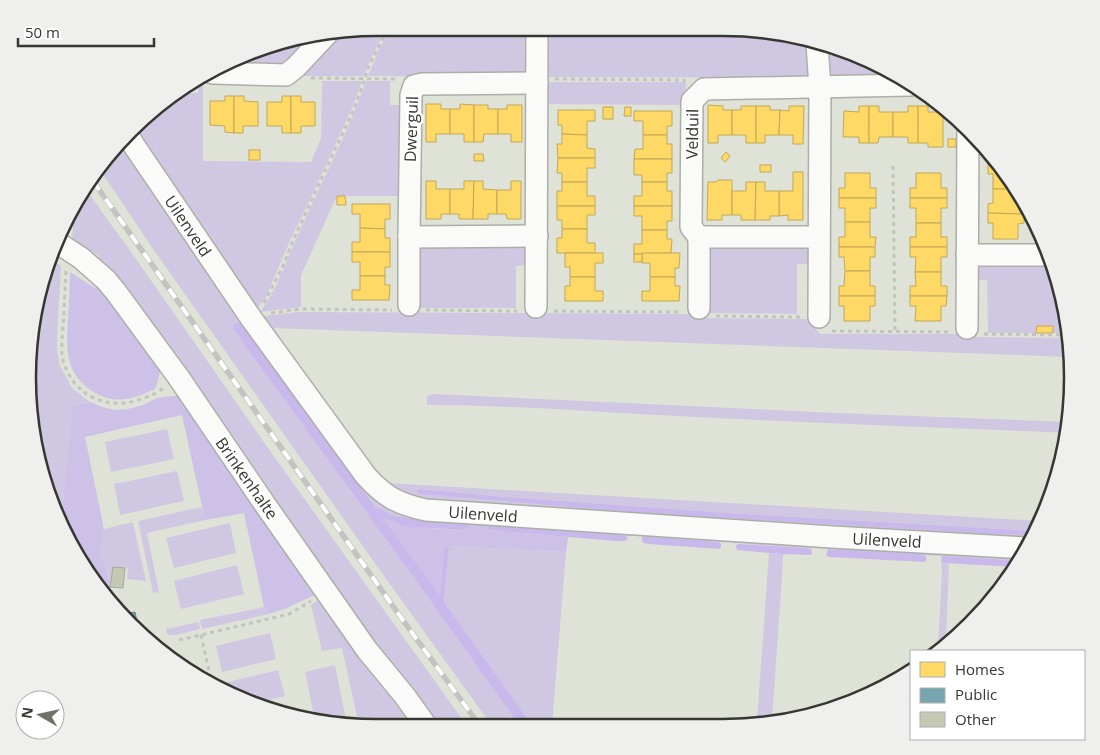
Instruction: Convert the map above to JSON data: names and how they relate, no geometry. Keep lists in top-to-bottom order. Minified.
{"streets":{"street":["Dwerguil","Velduil","Uilenveld","Brinkenhalte"]},"legend":["Homes","Public","Other"],"scale_bar":"50 m","north":"left"}
